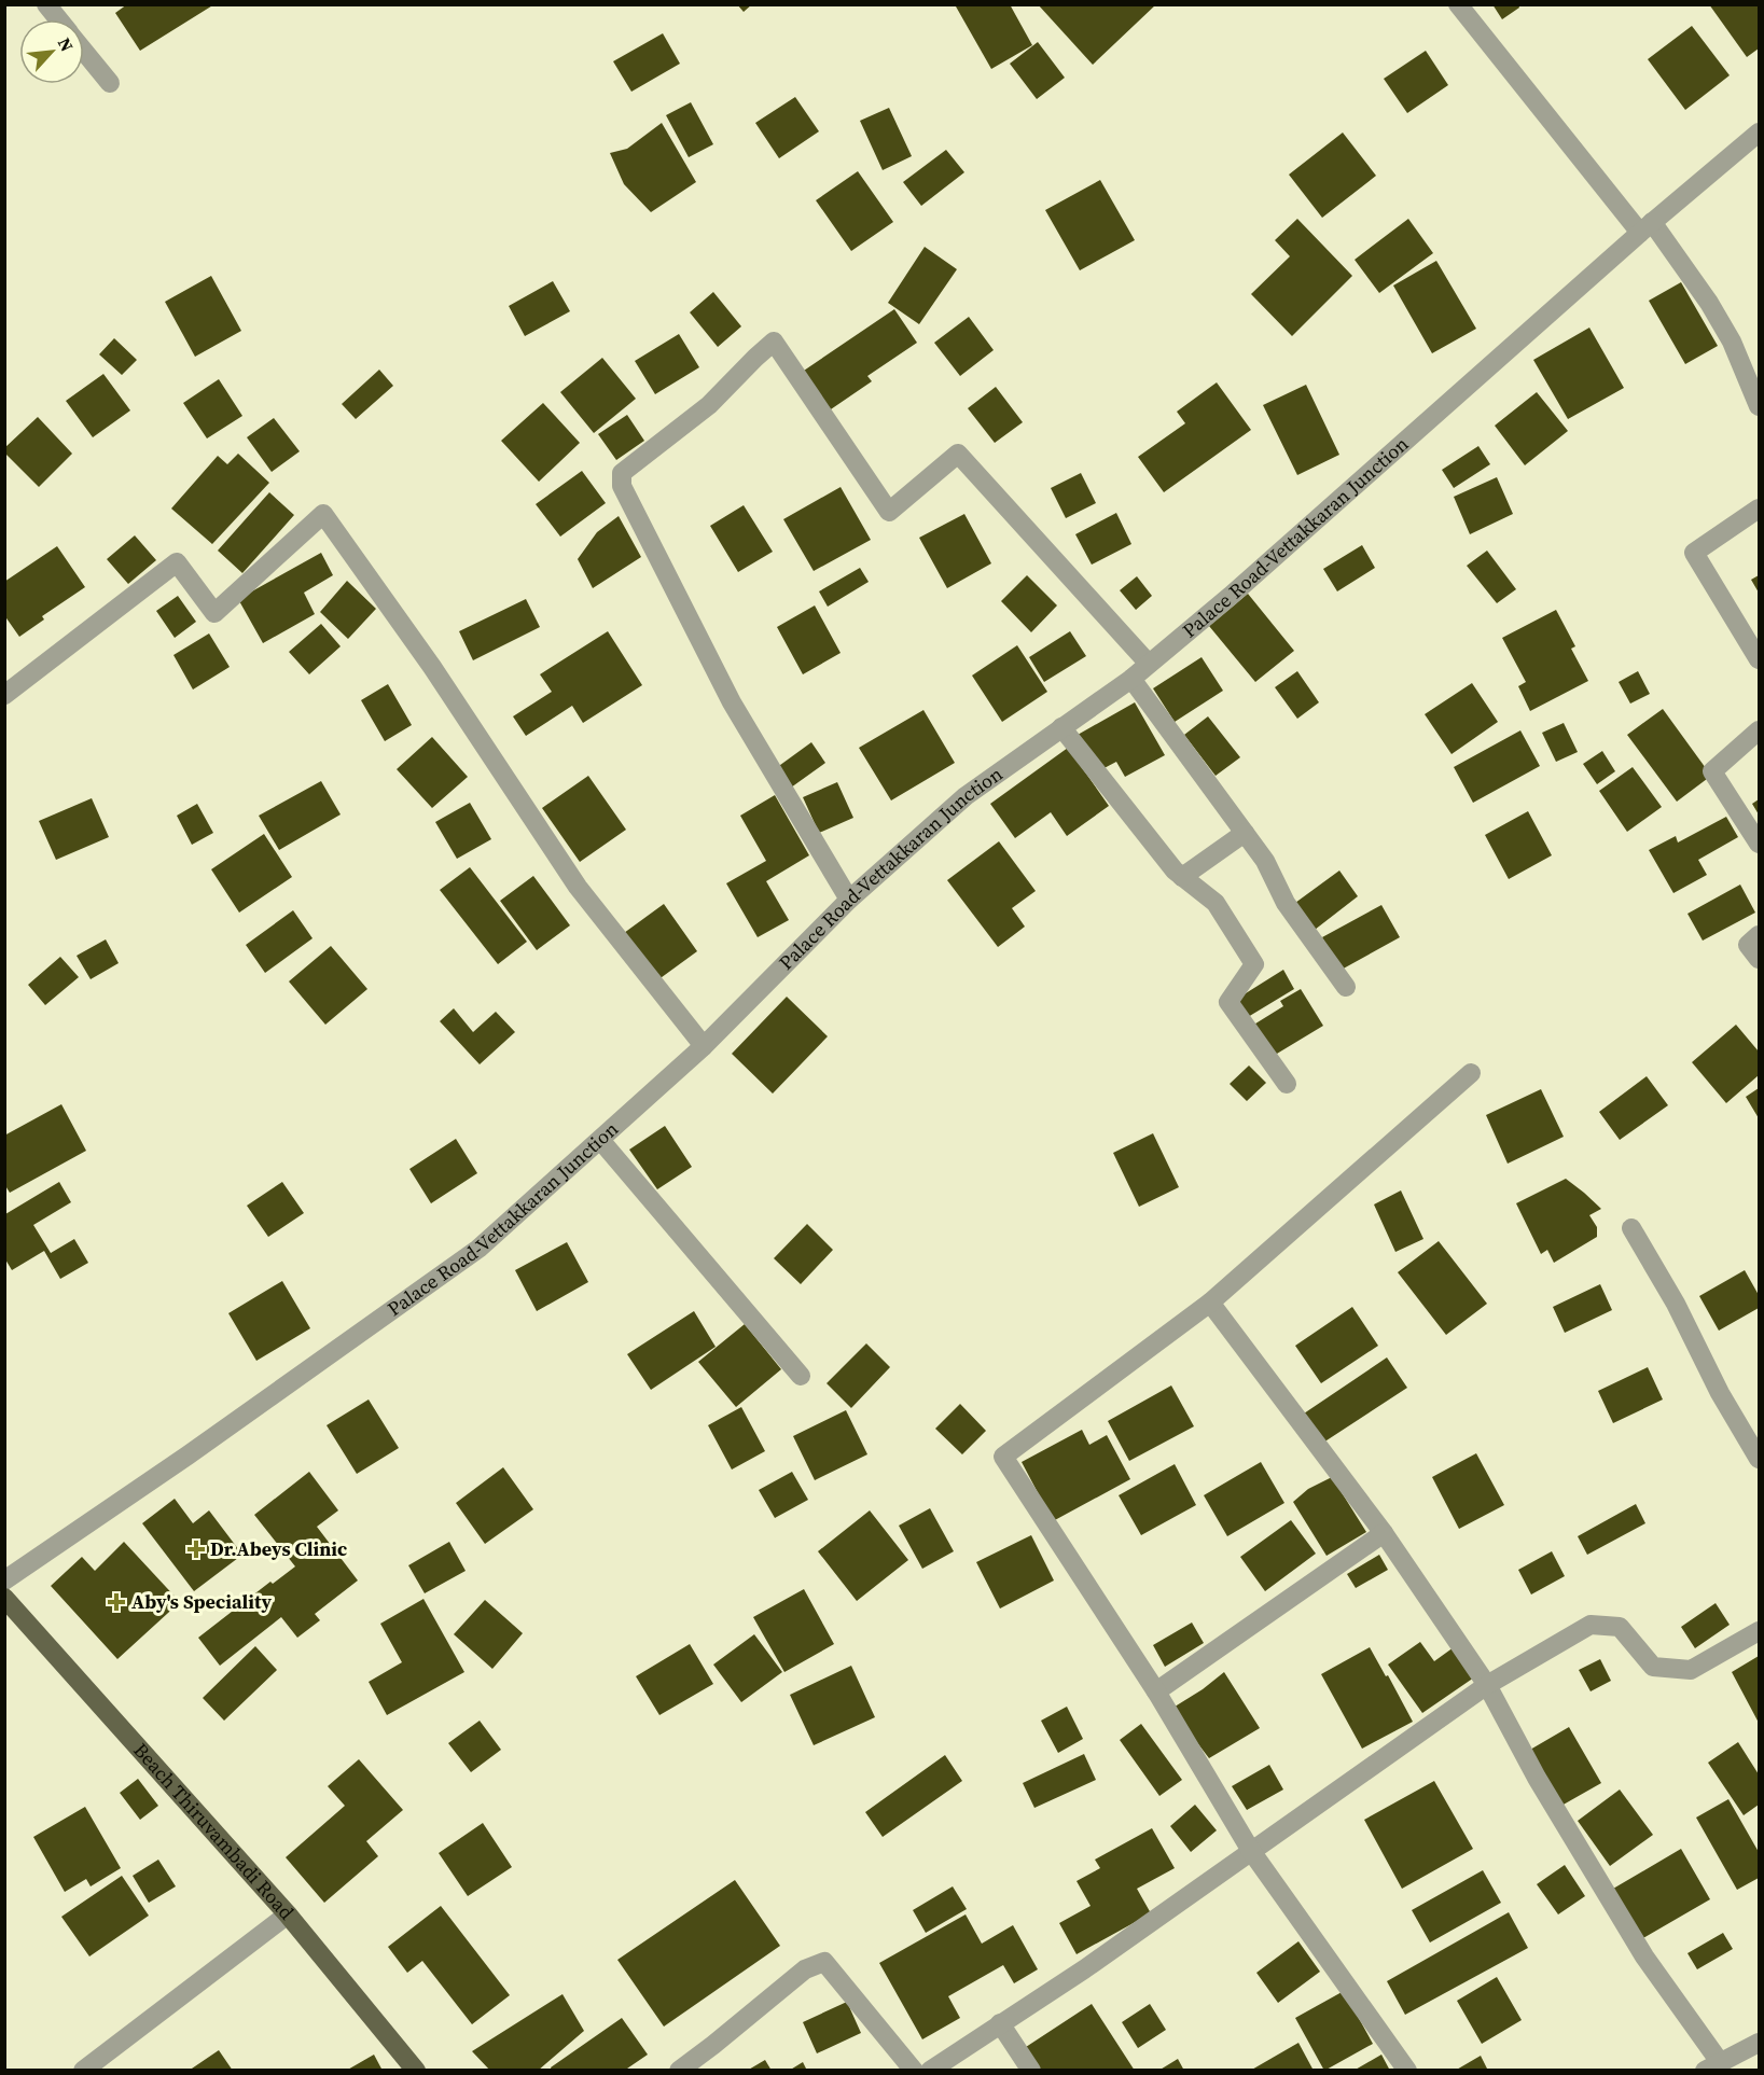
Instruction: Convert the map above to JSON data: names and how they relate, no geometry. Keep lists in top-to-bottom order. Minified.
{"streets":{"main road":["Beach Thiruvambadi Road"],"street":["Palace Road-Vettakkaran Junction"]},"places":{"health":["Dr.Abeys Clinic","Aby's Speciality"]},"north":"top right"}
